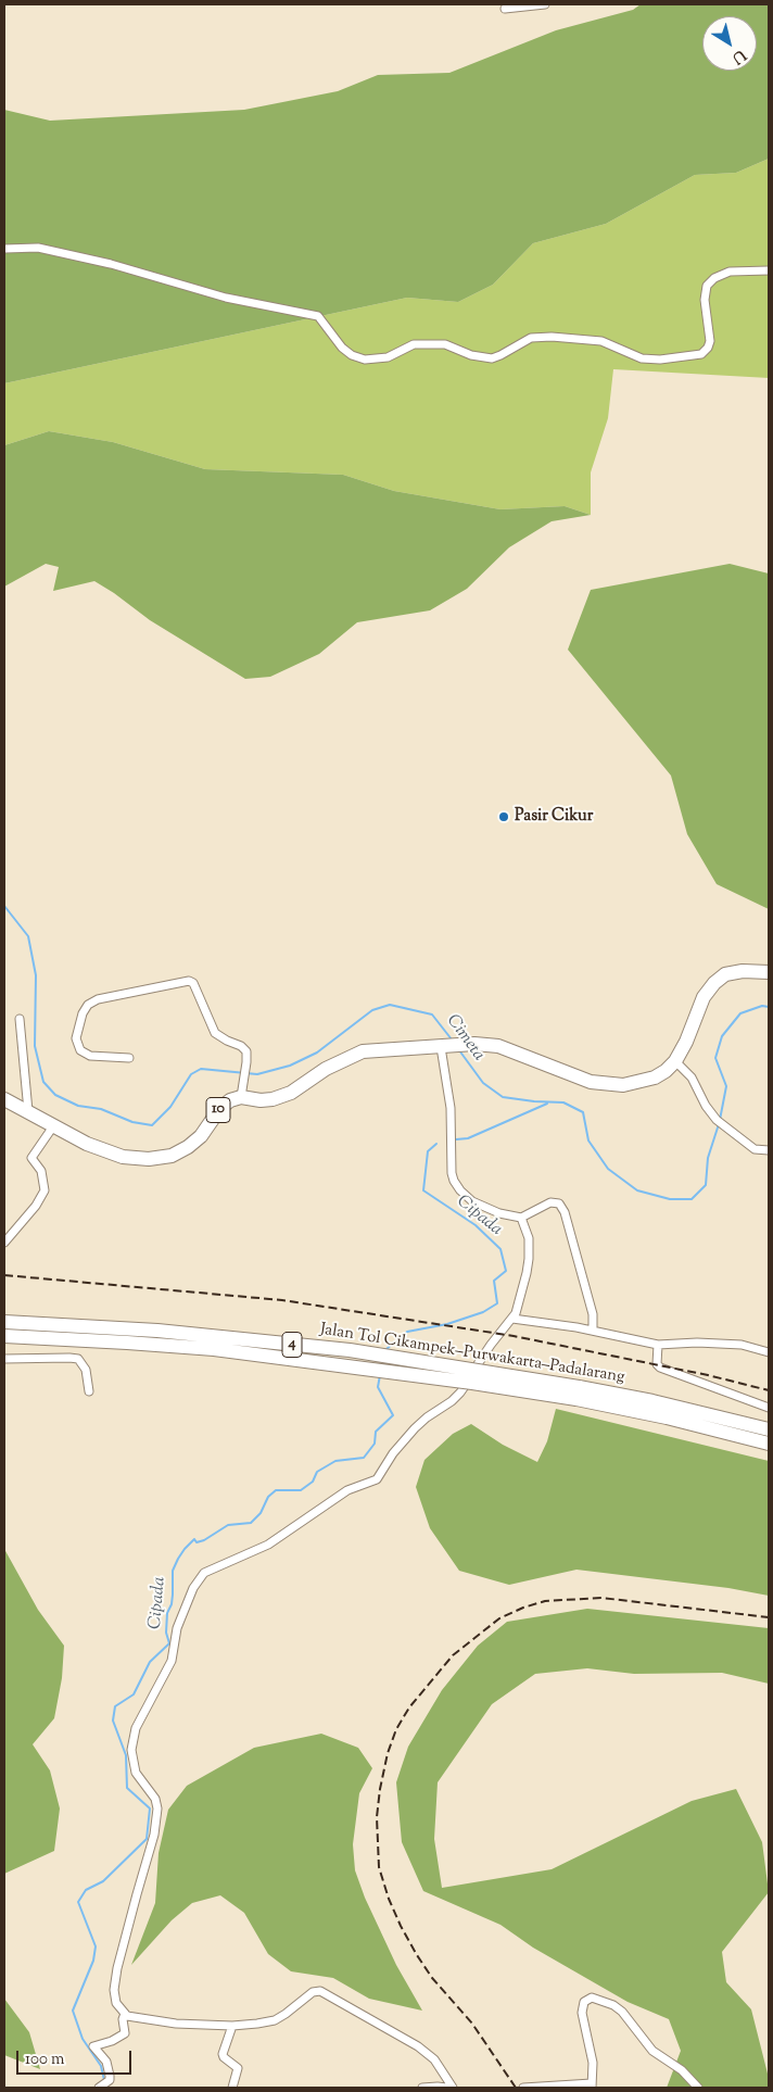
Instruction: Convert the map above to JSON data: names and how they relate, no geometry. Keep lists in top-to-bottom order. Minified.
{"streets":{"highway":["10","4","Jalan Tol Cikampek–Purwakarta–Padalarang"]},"water":["Cimeta","Cipada"],"places":["Pasir Cikur"],"scale_bar":"100 m","north":"bottom right"}
